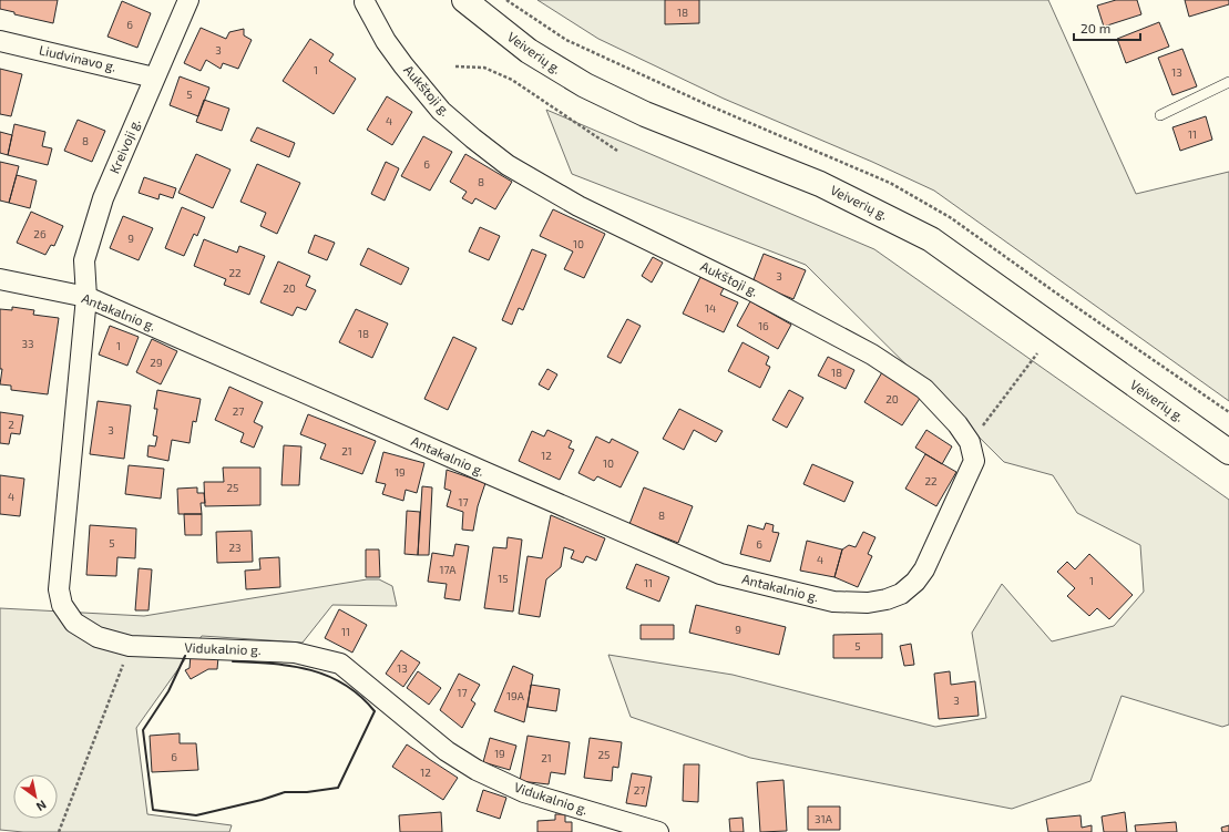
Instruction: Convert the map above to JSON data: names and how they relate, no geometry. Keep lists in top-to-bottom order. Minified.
{"streets":{"main road":["Veiverių g."],"street":["Liudvinavo g.","Aukštoji g.","Kreivoji g.","Antakalnio g.","Vidukalnio g."]},"crossings":[["Liudvinavo g.","Kreivoji g."],["Aukštoji g.","Antakalnio g."],["Kreivoji g.","Antakalnio g."],["Kreivoji g.","Vidukalnio g."],["Antakalnio g.","Vidukalnio g."]],"house_numbers":["18","6","3","1","13","5","4","11","8","6","8","26","9","10","22","3","20","14","16","18","33","1","29","18","20","27","2","3","21","12","10","19","22","25","4","17","8","5","6","23","4","17A","15","1","11","9","11","5","13","17","19A","3","19","25","6","21","12","27","31A"],"scale_bar":"20 m","north":"bottom right"}
